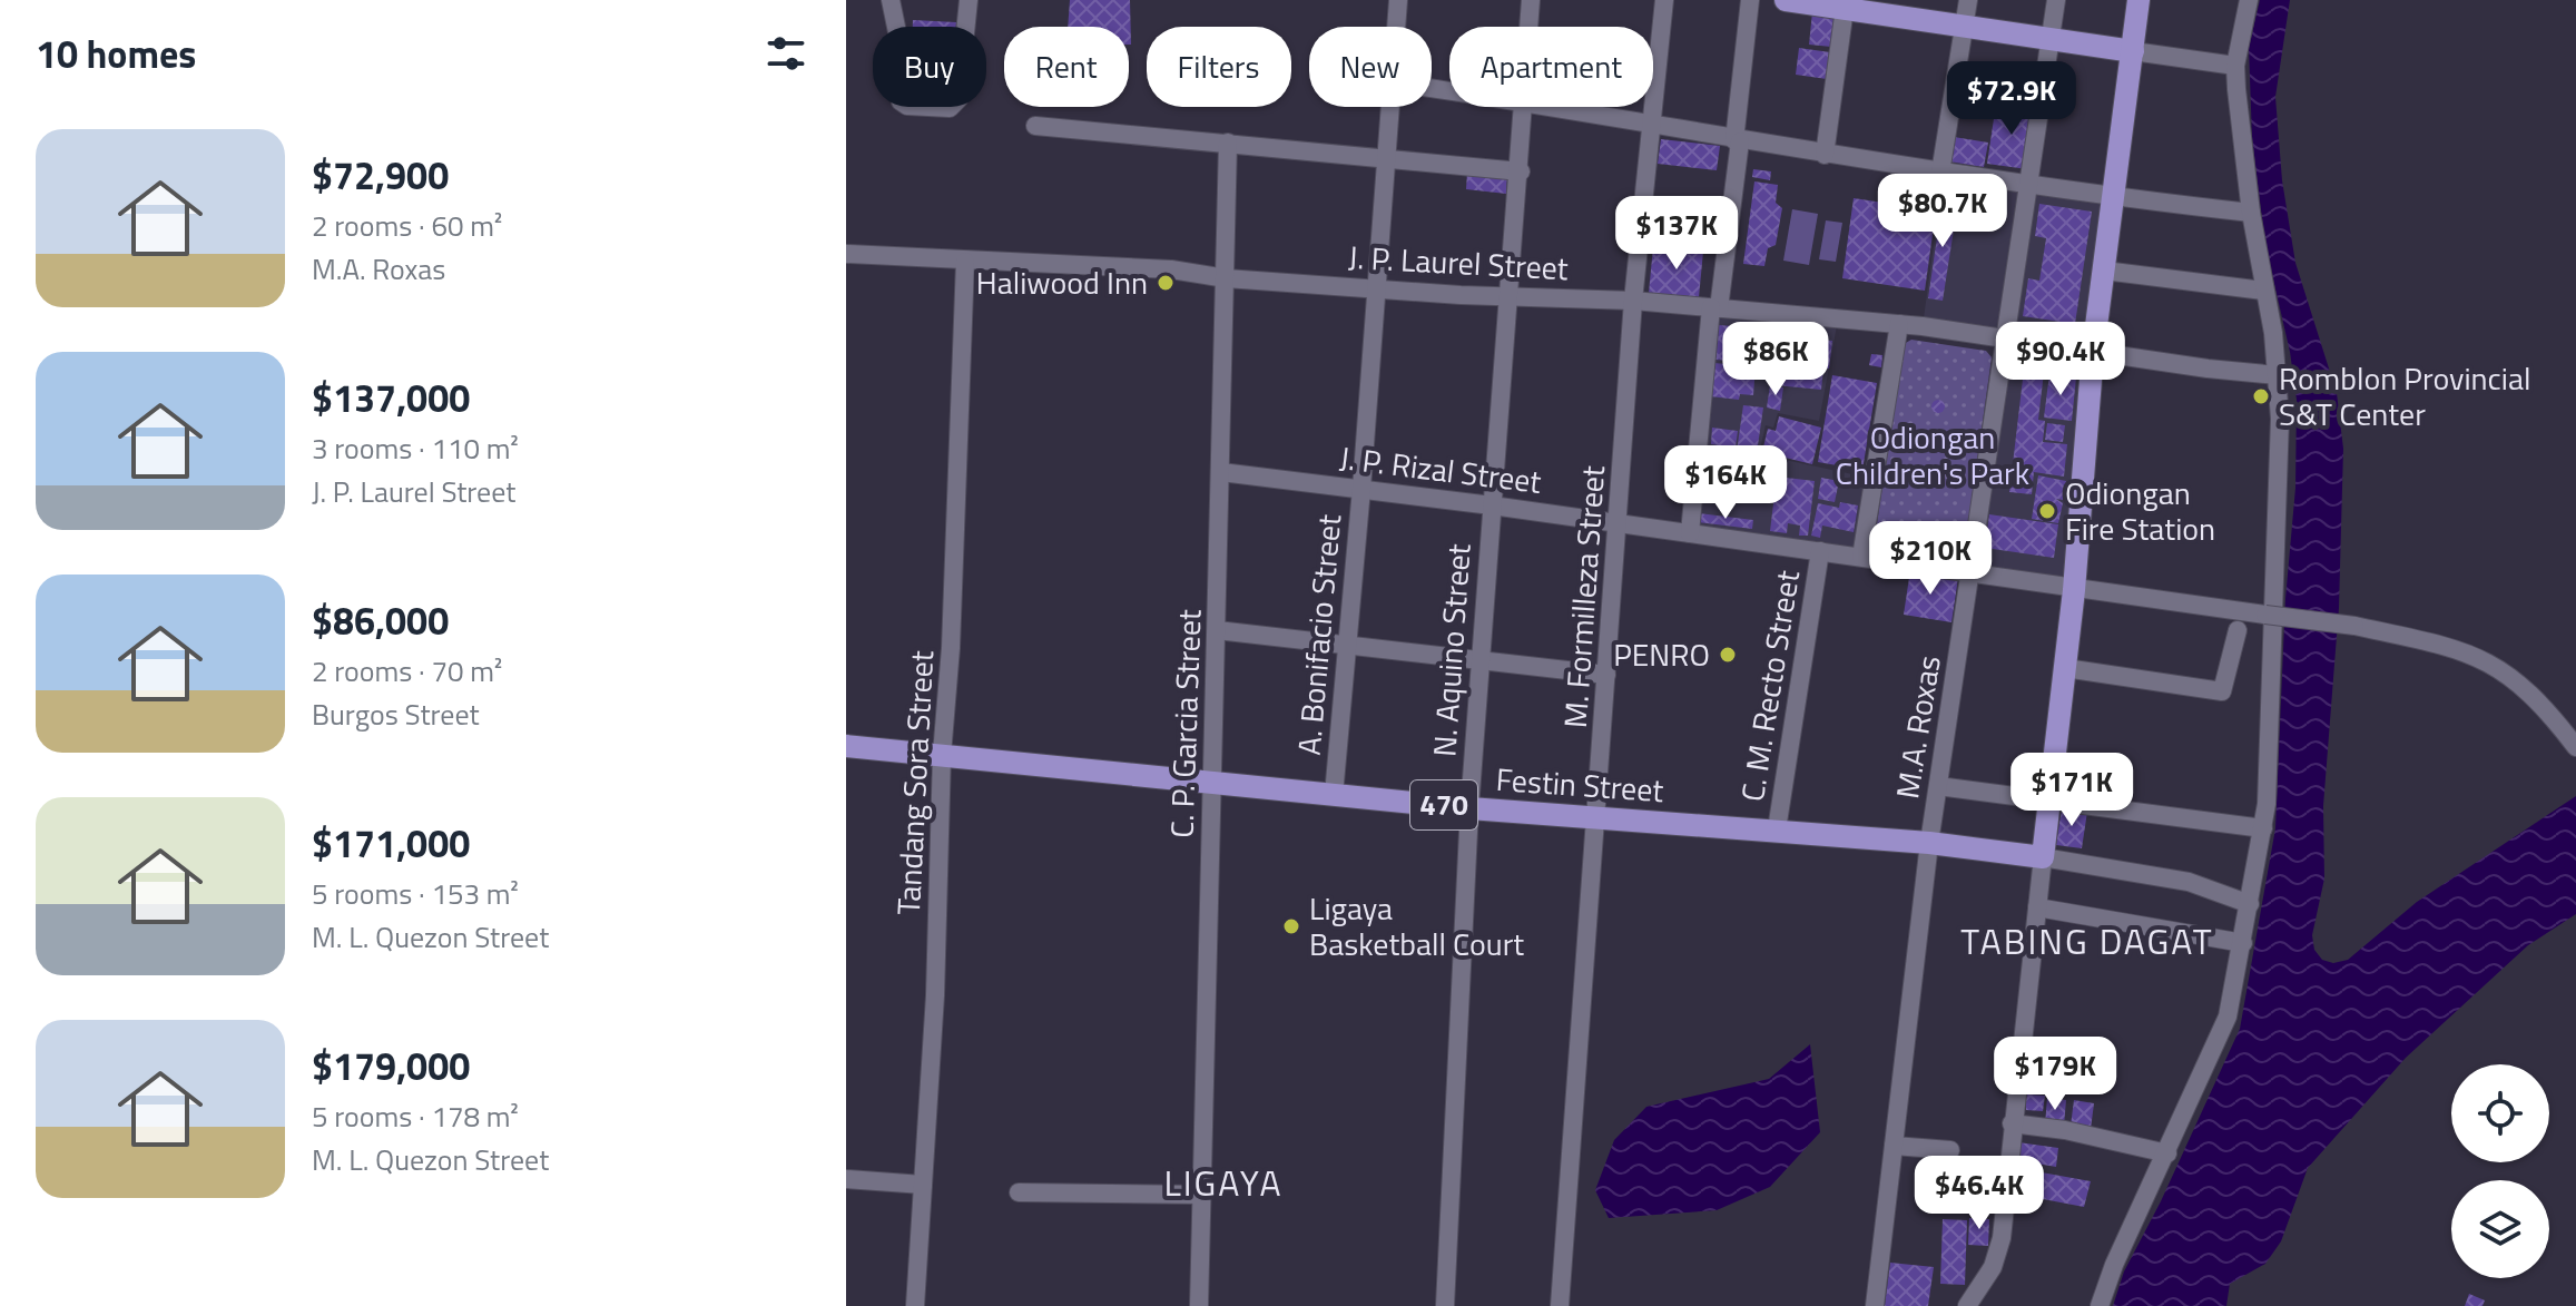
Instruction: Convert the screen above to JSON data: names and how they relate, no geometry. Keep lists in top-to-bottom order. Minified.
{"streets":{"main road":["Festin Street","470"],"street":["J. P. Laurel Street","J. P. Rizal Street","M. Formilleza Street","A. Bonifacio Street","N. Aquino Street","C. M. Recto Street","C. P. Garcia Street","M.A. Roxas","Tandang Sora Street"]},"crossings":[["J. P. Laurel Street","M. Formilleza Street"],["J. P. Laurel Street","A. Bonifacio Street"],["J. P. Laurel Street","N. Aquino Street"],["J. P. Laurel Street","C. P. Garcia Street"],["J. P. Laurel Street","M.A. Roxas"],["J. P. Laurel Street","Tandang Sora Street"],["J. P. Rizal Street","M. Formilleza Street"],["J. P. Rizal Street","A. Bonifacio Street"],["J. P. Rizal Street","N. Aquino Street"],["J. P. Rizal Street","C. M. Recto Street"],["J. P. Rizal Street","C. P. Garcia Street"],["J. P. Rizal Street","M.A. Roxas"],["M. Formilleza Street","Festin Street"],["A. Bonifacio Street","Festin Street"],["N. Aquino Street","Festin Street"],["C. M. Recto Street","Festin Street"],["C. P. Garcia Street","Festin Street"],["M.A. Roxas","Festin Street"],["Tandang Sora Street","Festin Street"]],"districts":["TABING DAGAT","LIGAYA"],"parks":["Odiongan Children's Park"],"places":["Haliwood Inn","Romblon Provincial S&T Center","Odiongan Fire Station","PENRO","Ligaya Basketball Court"],"page":{"heading":"10 homes","chip":["Buy","Rent","Filters","New","Apartment"],"price":["$72.9K","$80.7K","$137K","$86K","$90.4K","$164K","$210K","$171K","$179K","$46.4K"],"list":[{"name":"$72,900","note":"2 rooms · 60 m² · M.A. Roxas"},{"name":"$137,000","note":"3 rooms · 110 m² · J. P. Laurel Street"},{"name":"$86,000","note":"2 rooms · 70 m² · Burgos Street"},{"name":"$171,000","note":"5 rooms · 153 m² · M. L. Quezon Street"},{"name":"$179,000","note":"5 rooms · 178 m² · M. L. Quezon Street"}]}}
